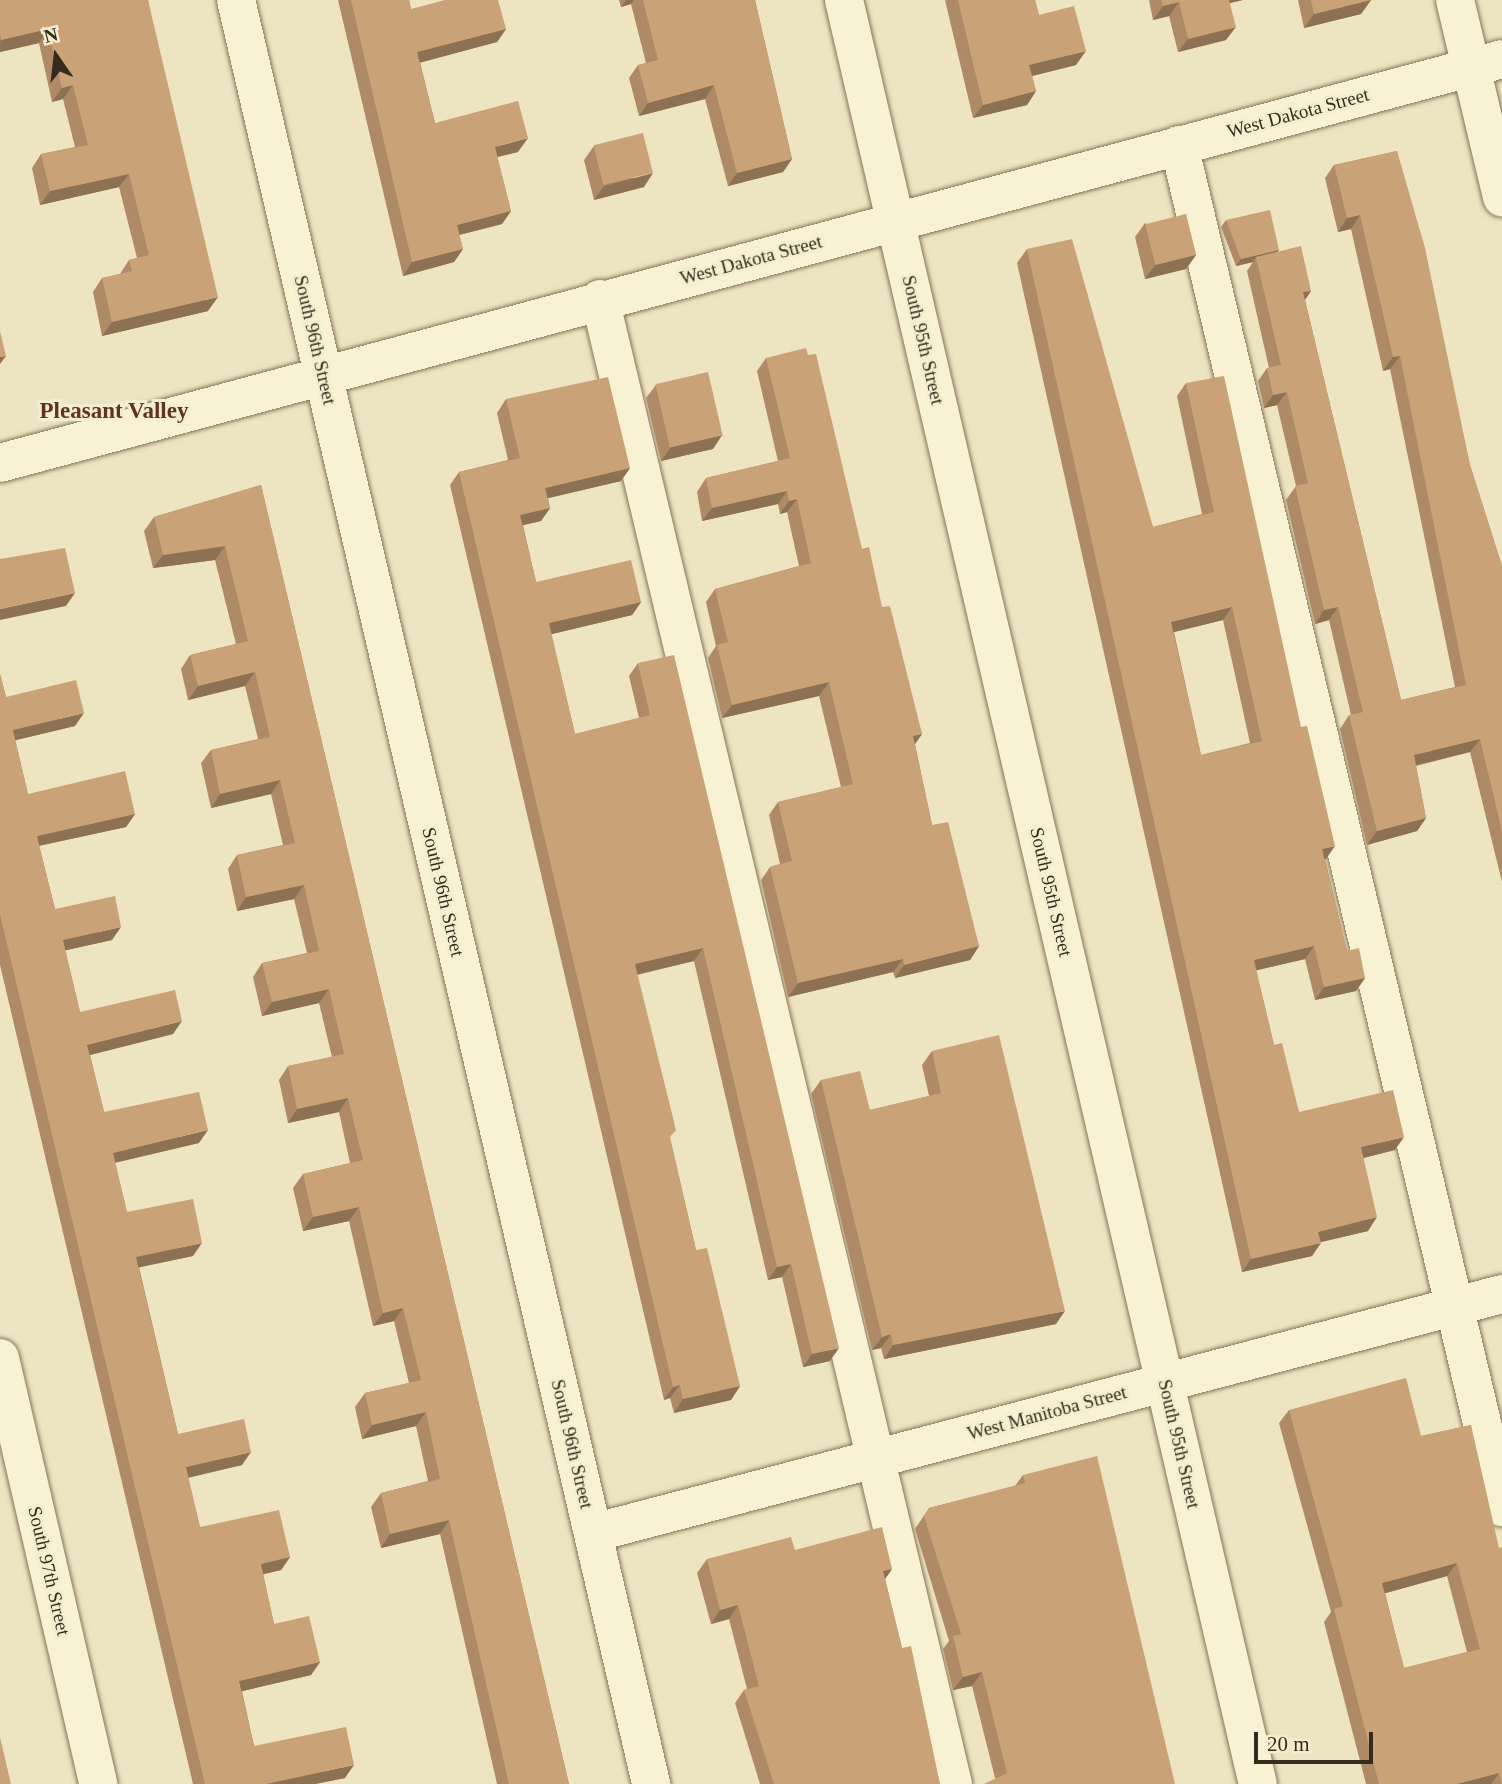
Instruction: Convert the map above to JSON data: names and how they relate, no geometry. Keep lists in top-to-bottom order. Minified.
{"streets":{"street":["West Dakota Street","South 96th Street","South 95th Street","West Manitoba Street","South 97th Street"]},"crossings":[["West Dakota Street","South 96th Street"],["West Dakota Street","South 95th Street"],["South 96th Street","West Manitoba Street"],["South 95th Street","West Manitoba Street"]],"districts":["Pleasant Valley"],"scale_bar":"20 m","north":"top"}
